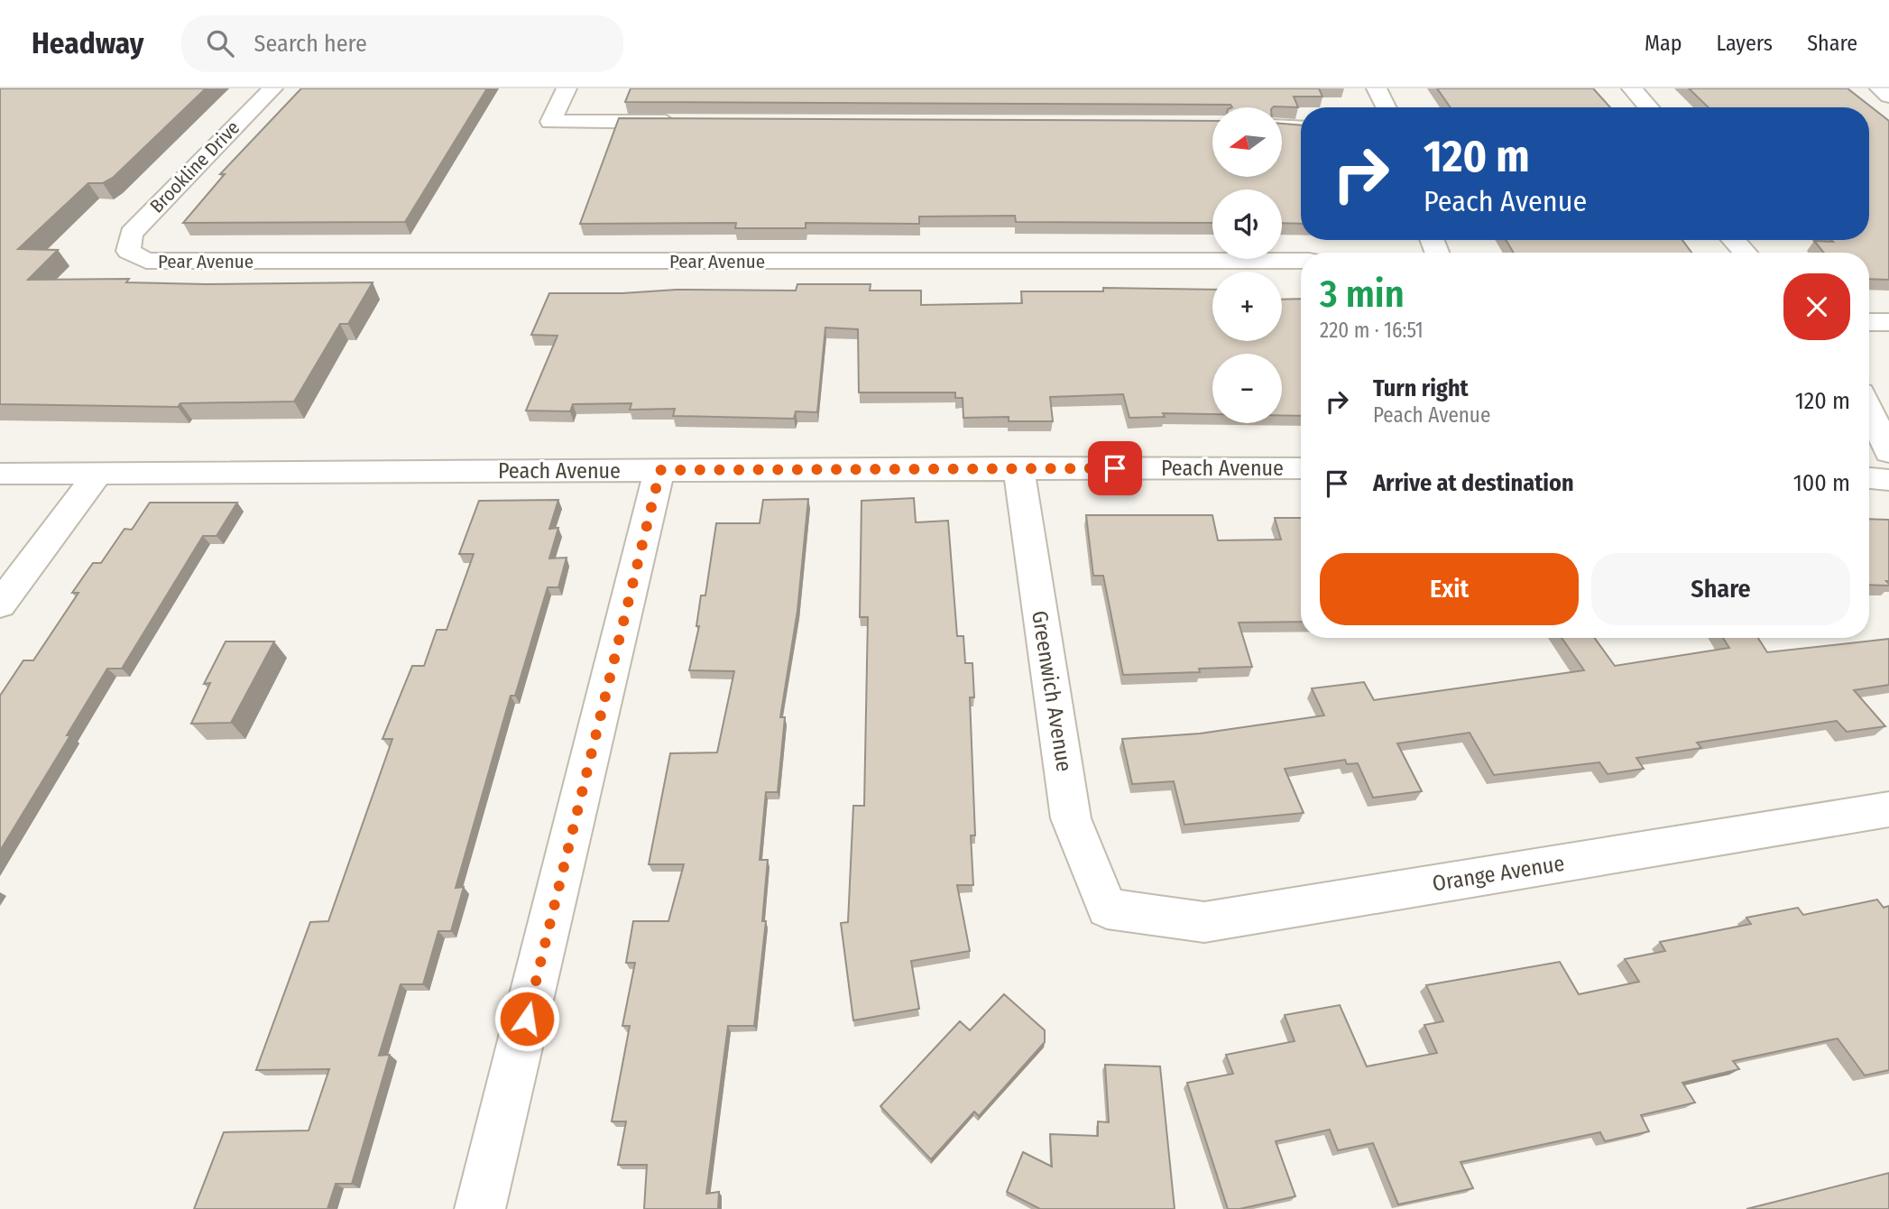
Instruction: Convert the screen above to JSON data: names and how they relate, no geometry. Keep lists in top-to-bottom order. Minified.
{"streets":{"street":["Brookline Drive","Pear Avenue","Peach Avenue","Greenwich Avenue","Orange Avenue"]},"crossings":[["Brookline Drive","Pear Avenue"],["Peach Avenue","Greenwich Avenue"],["Greenwich Avenue","Orange Avenue"]],"north":"left","page":{"header":"Headway","search":"Search here","nav":["Map","Layers","Share"],"map_buttons":["+","−"],"turn":["120 m","Peach Avenue"],"heading":["3 min","220 m · 16:51"],"list":[{"name":"Turn right","note":"Peach Avenue","value":"120 m"},{"name":"Arrive at destination","value":"100 m"}],"buttons":["Exit","Share"]}}
